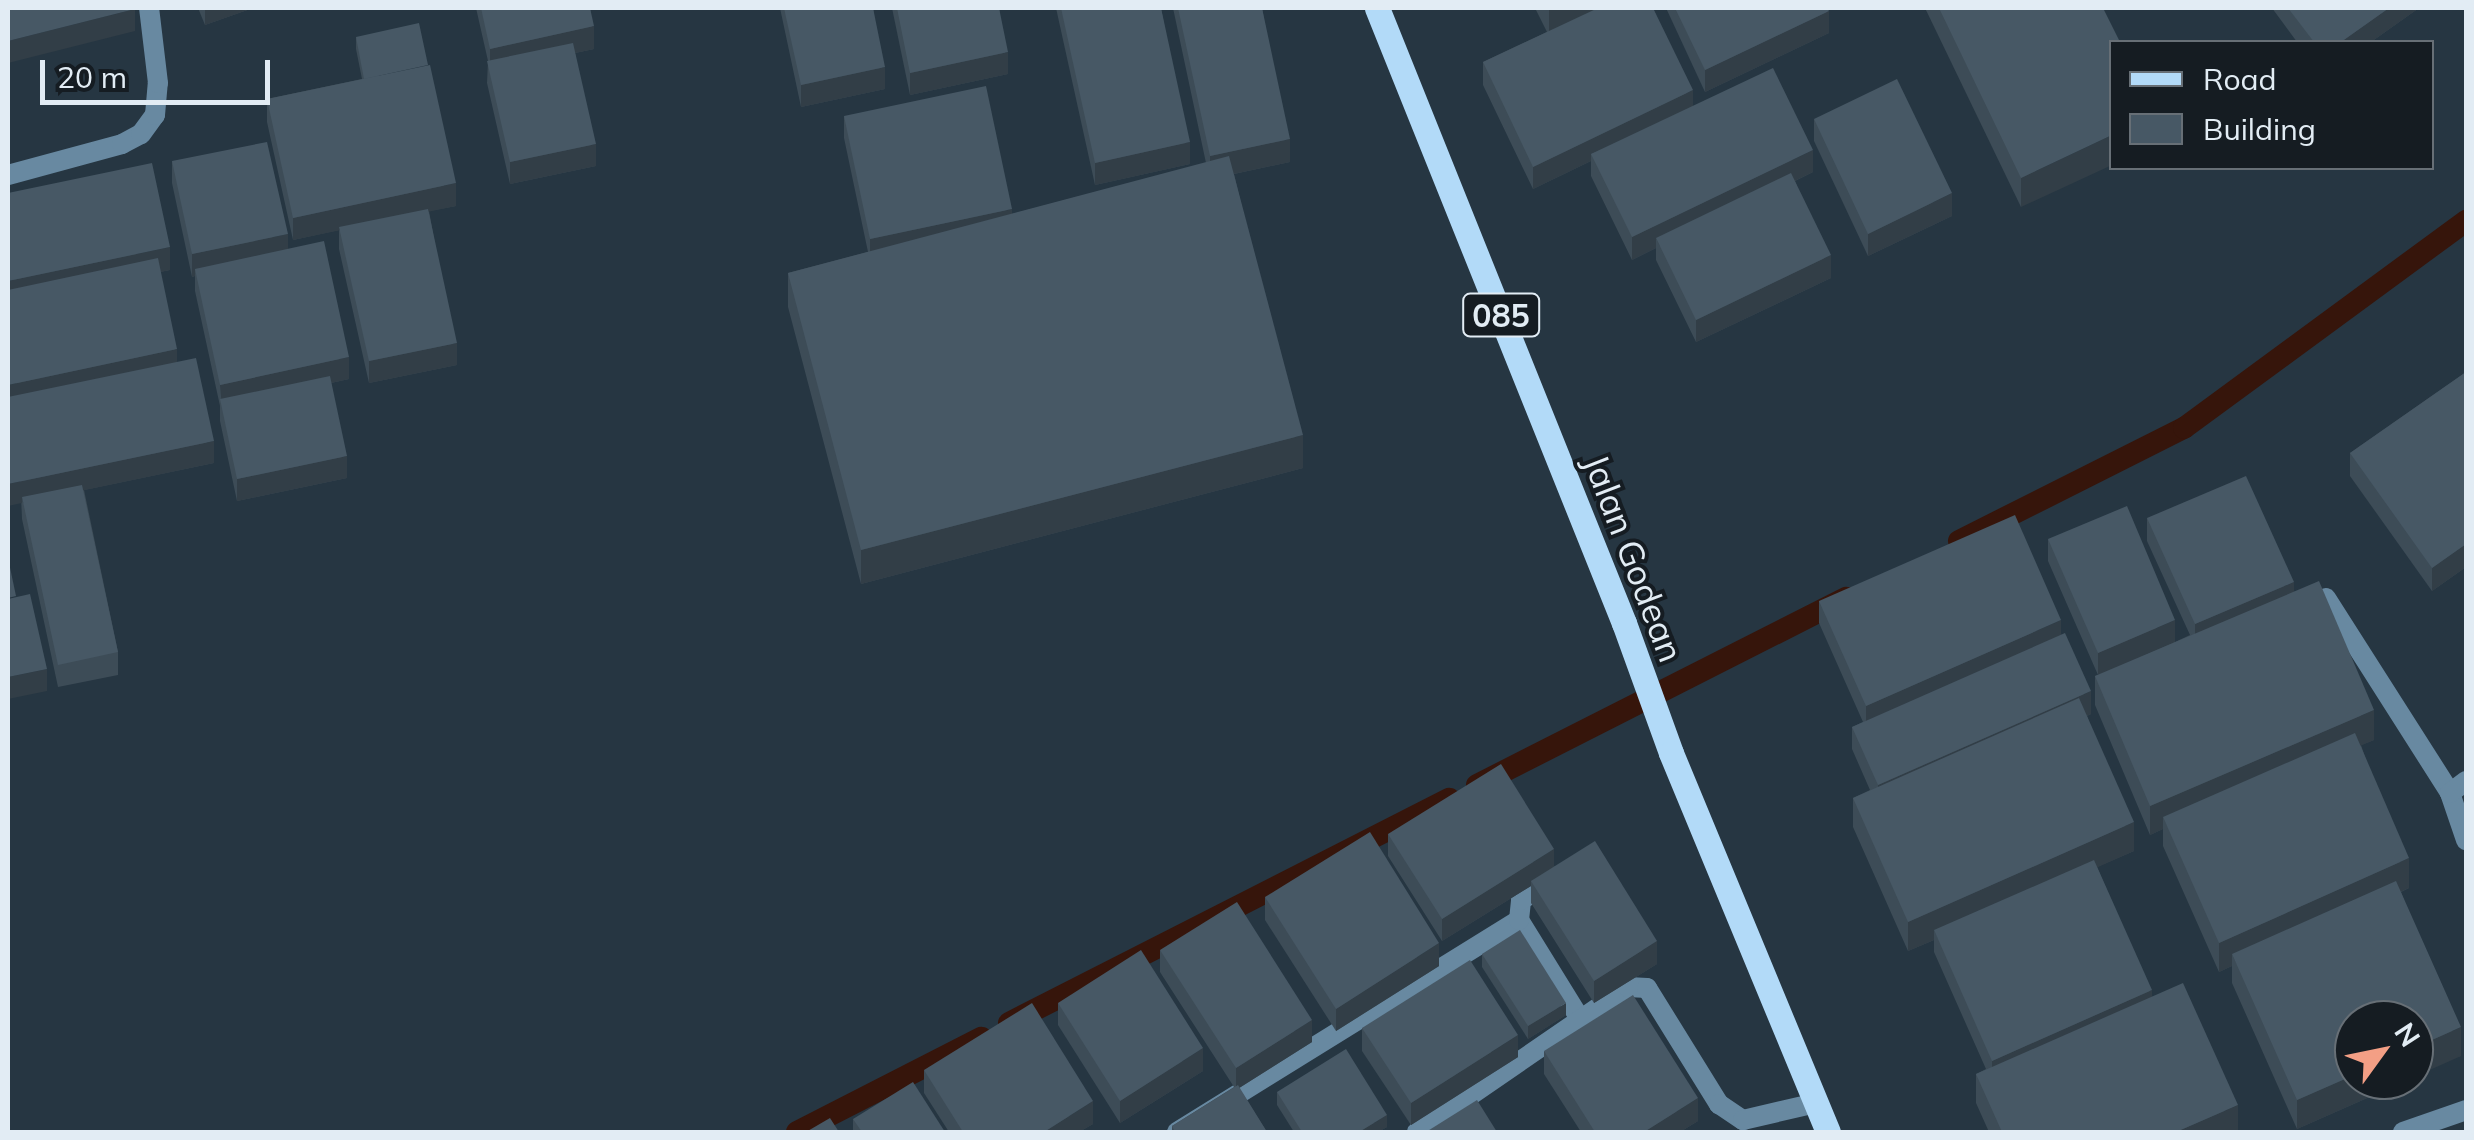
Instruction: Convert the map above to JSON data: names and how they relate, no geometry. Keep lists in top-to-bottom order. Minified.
{"streets":{"main road":["085","Jalan Godean"]},"legend":["Road","Building"],"scale_bar":"20 m","north":"top right"}
